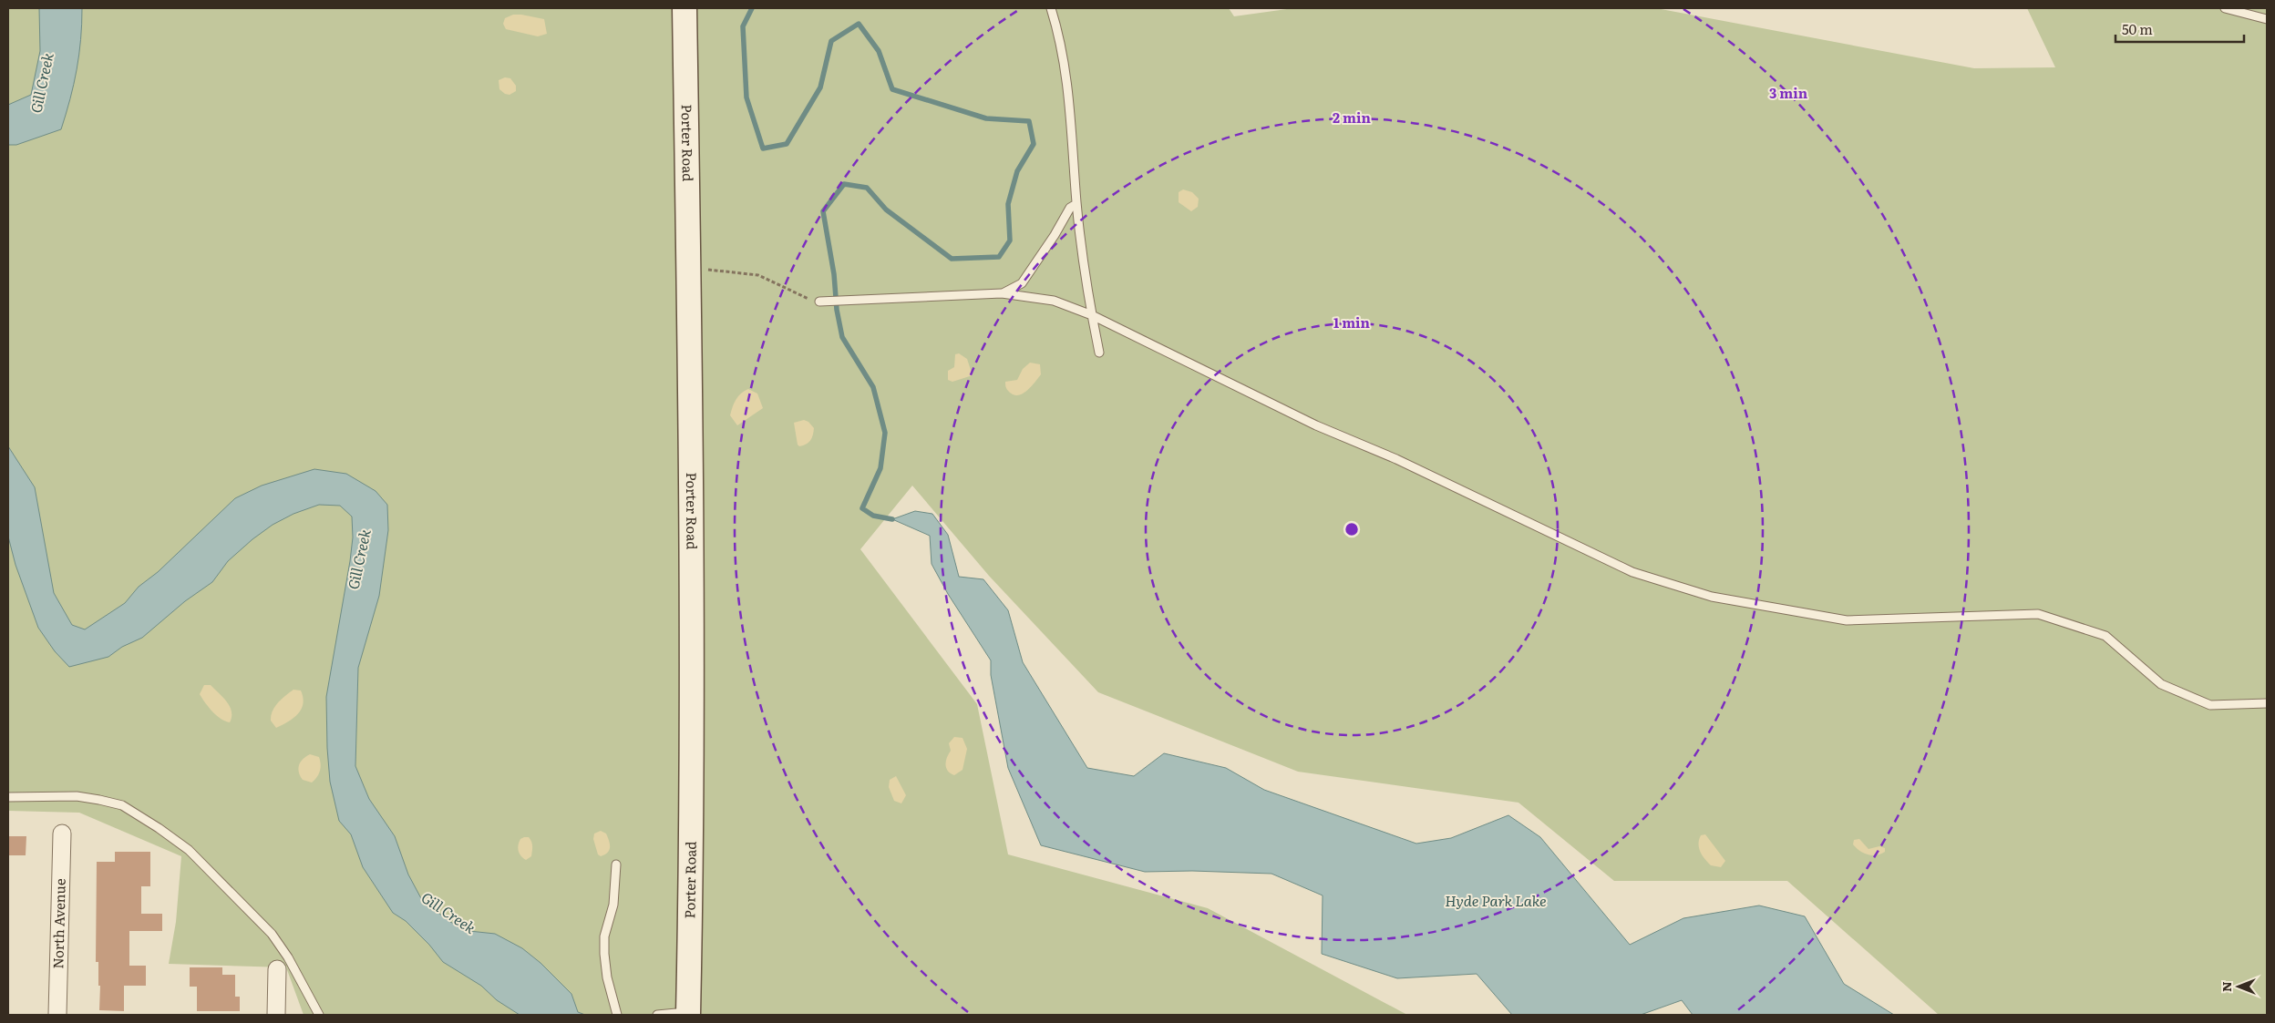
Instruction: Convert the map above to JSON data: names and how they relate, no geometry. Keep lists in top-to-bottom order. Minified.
{"streets":{"main road":["Porter Road"],"street":["North Avenue"]},"water":["Gill Creek","Hyde Park Lake"],"scale_bar":"50 m","north":"left","rings":["3 min","2 min","1 min"]}
